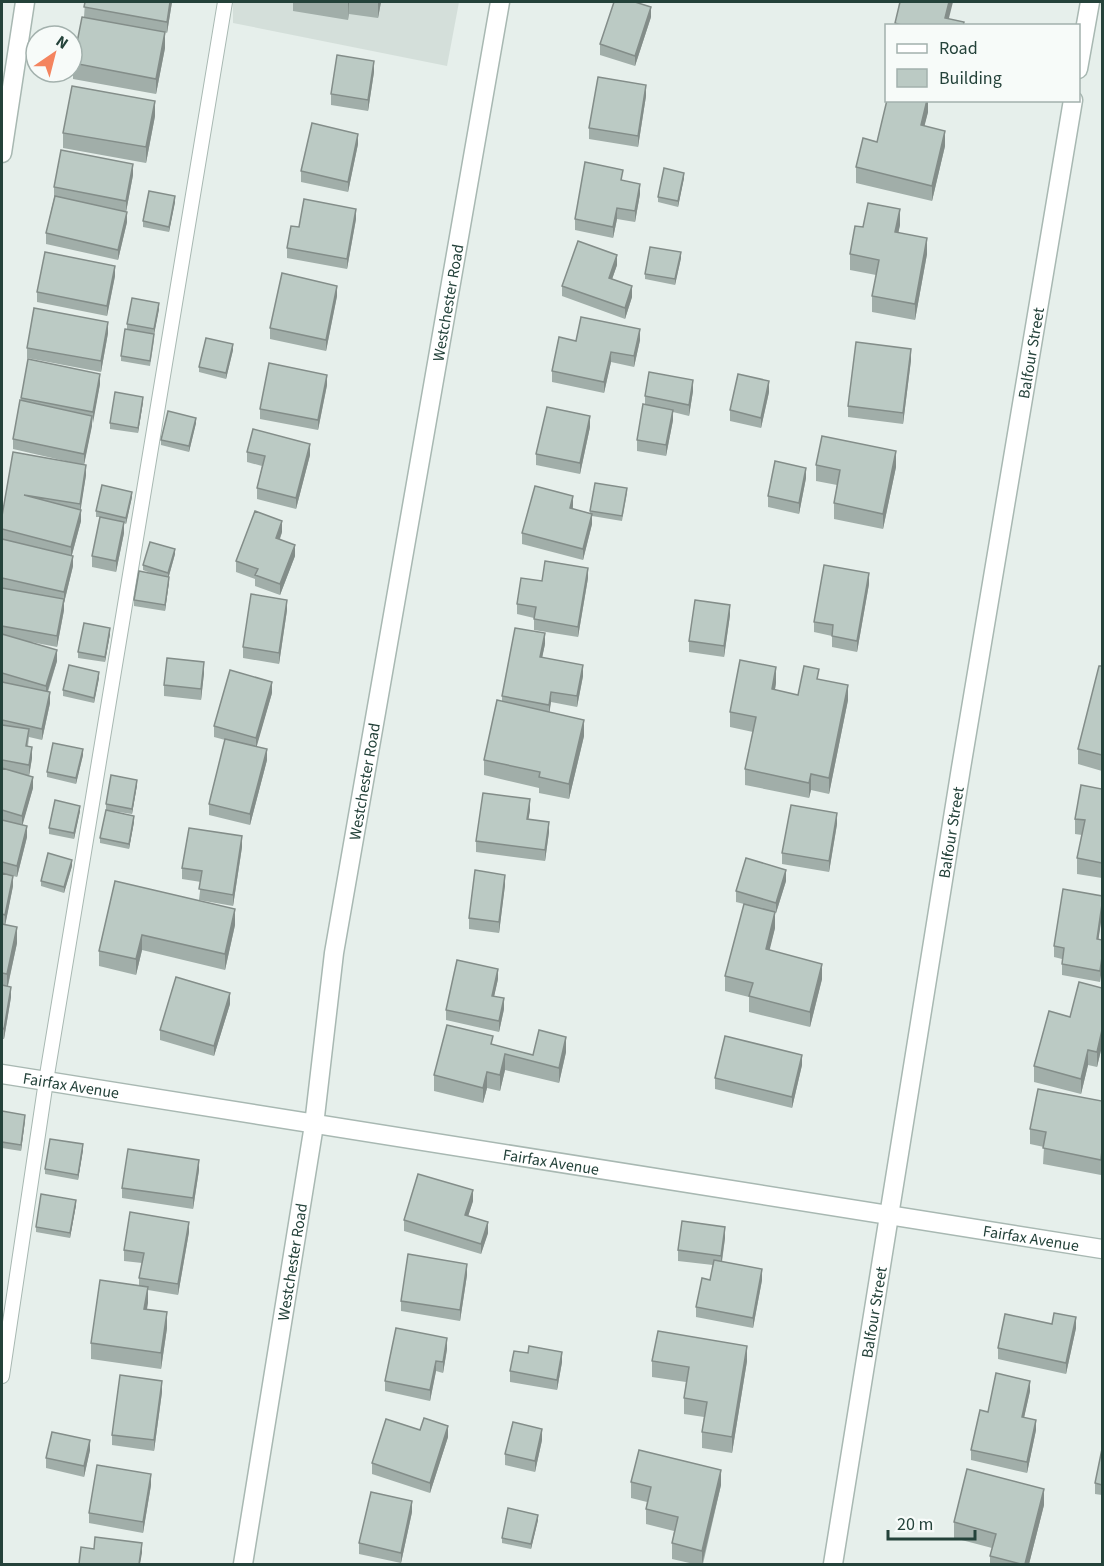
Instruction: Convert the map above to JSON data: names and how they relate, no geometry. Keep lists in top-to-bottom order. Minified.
{"streets":{"street":["Westchester Road","Balfour Street","Fairfax Avenue"]},"crossings":[["Westchester Road","Fairfax Avenue"],["Balfour Street","Fairfax Avenue"]],"legend":["Road","Building"],"scale_bar":"20 m","north":"top right"}
